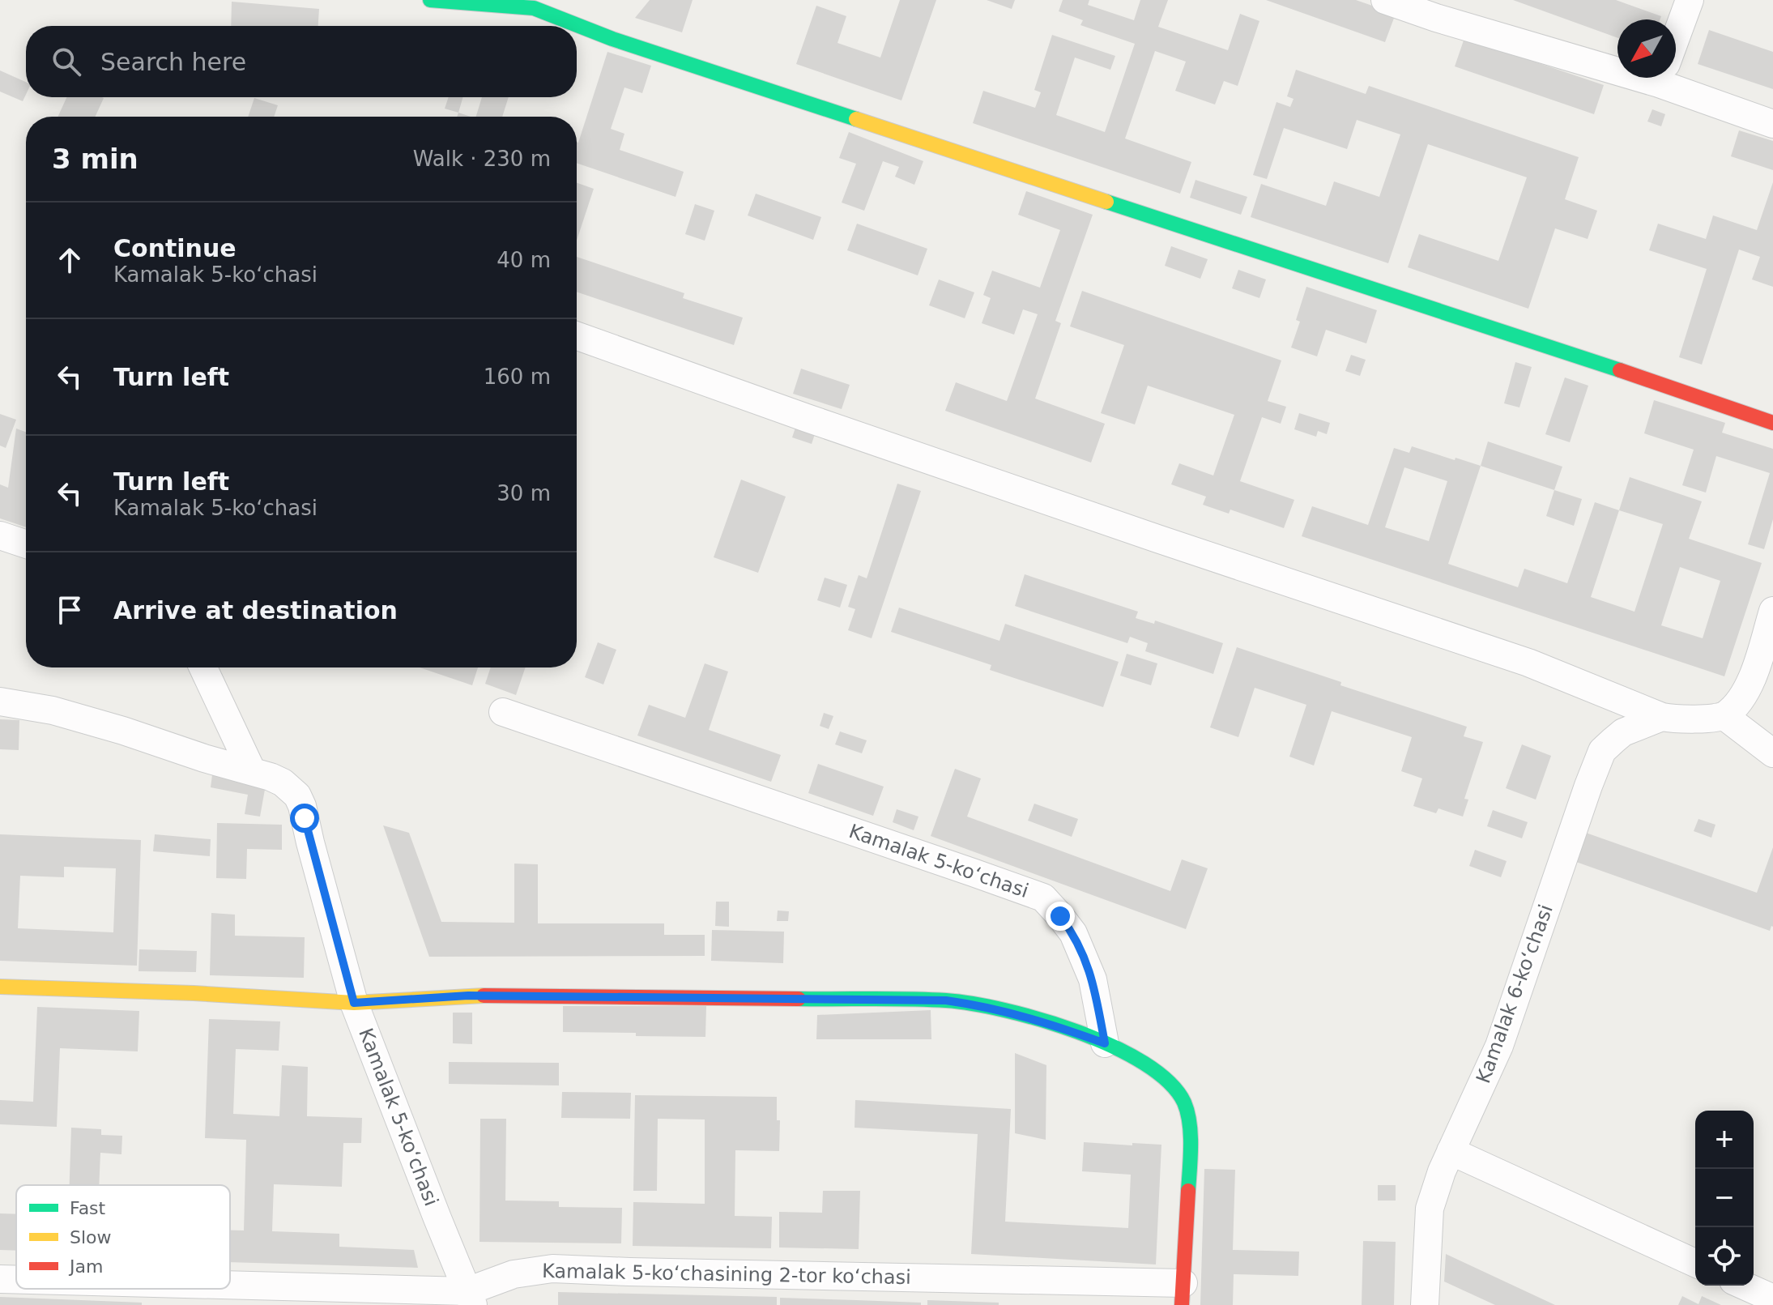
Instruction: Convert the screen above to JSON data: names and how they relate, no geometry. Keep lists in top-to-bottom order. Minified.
{"streets":{"street":["Kamalak 5-koʻchasi","Kamalak 6-koʻchasi","Kamalak 5-koʻchasining 2-tor koʻchasi"]},"crossings":[["Kamalak 5-koʻchasi","Kamalak 5-koʻchasining 2-tor koʻchasi"]],"legend":["Fast","Slow","Jam"],"north":"bottom left","page":{"search":"Search here","heading":["3 min","Walk · 230 m"],"list":[["Continue","Kamalak 5-koʻchasi","40 m"],["Turn left","160 m"],["Turn left","Kamalak 5-koʻchasi","30 m"],"Arrive at destination"],"map_buttons":["+","−"]}}
